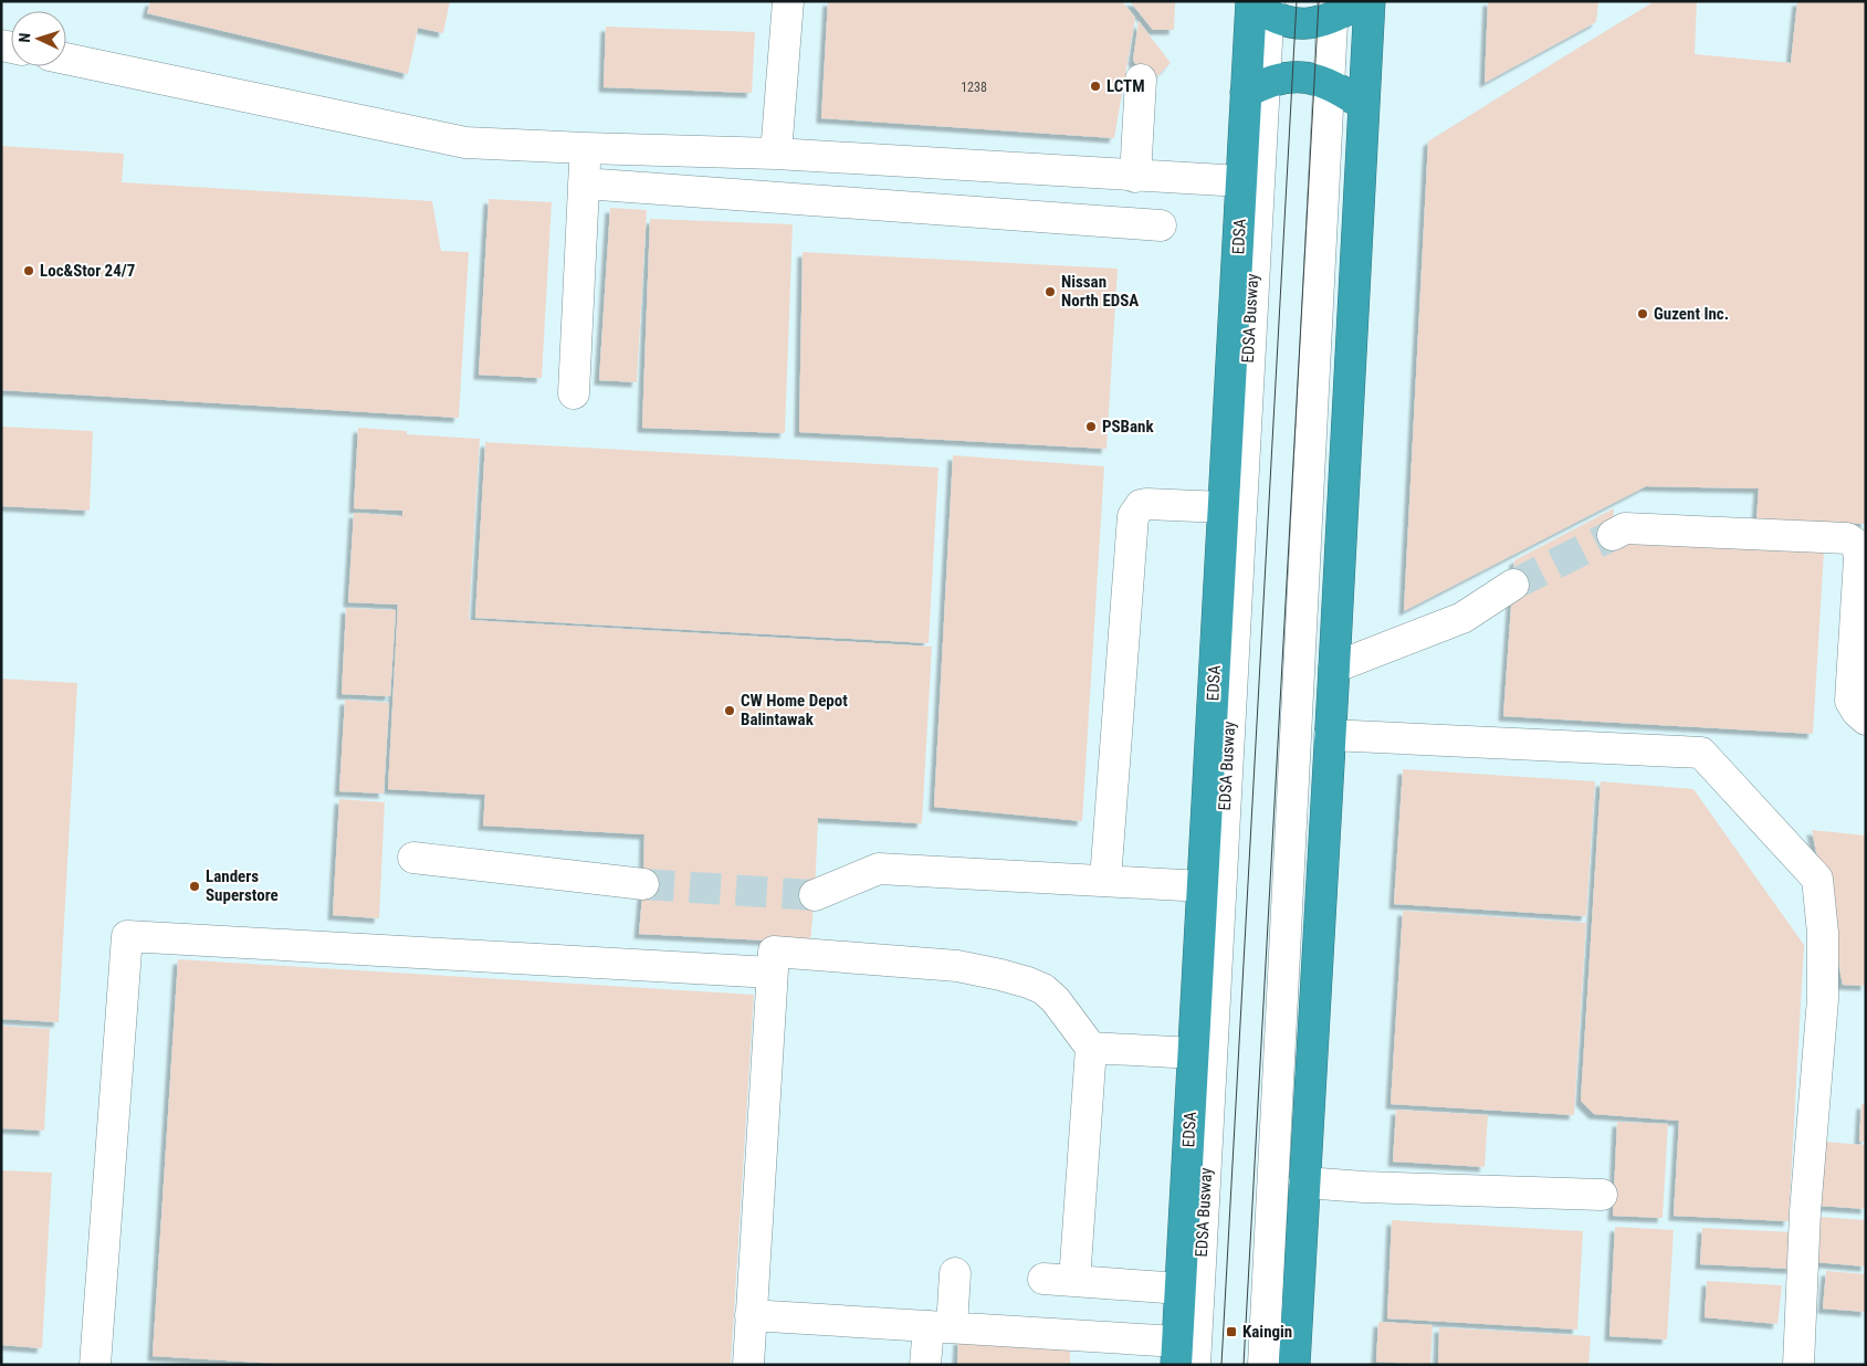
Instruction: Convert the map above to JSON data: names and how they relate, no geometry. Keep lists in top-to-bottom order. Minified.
{"streets":{"highway":["EDSA"],"lane":["EDSA Busway"]},"crossings":[["EDSA","EDSA Busway"]],"places":{"other":["LCTM","Loc&Stor 24/7","Nissan North EDSA","Guzent Inc.","PSBank","CW Home Depot Balintawak","Landers Superstore"],"transit":["Kaingin"]},"house_numbers":["1238"],"north":"left"}
